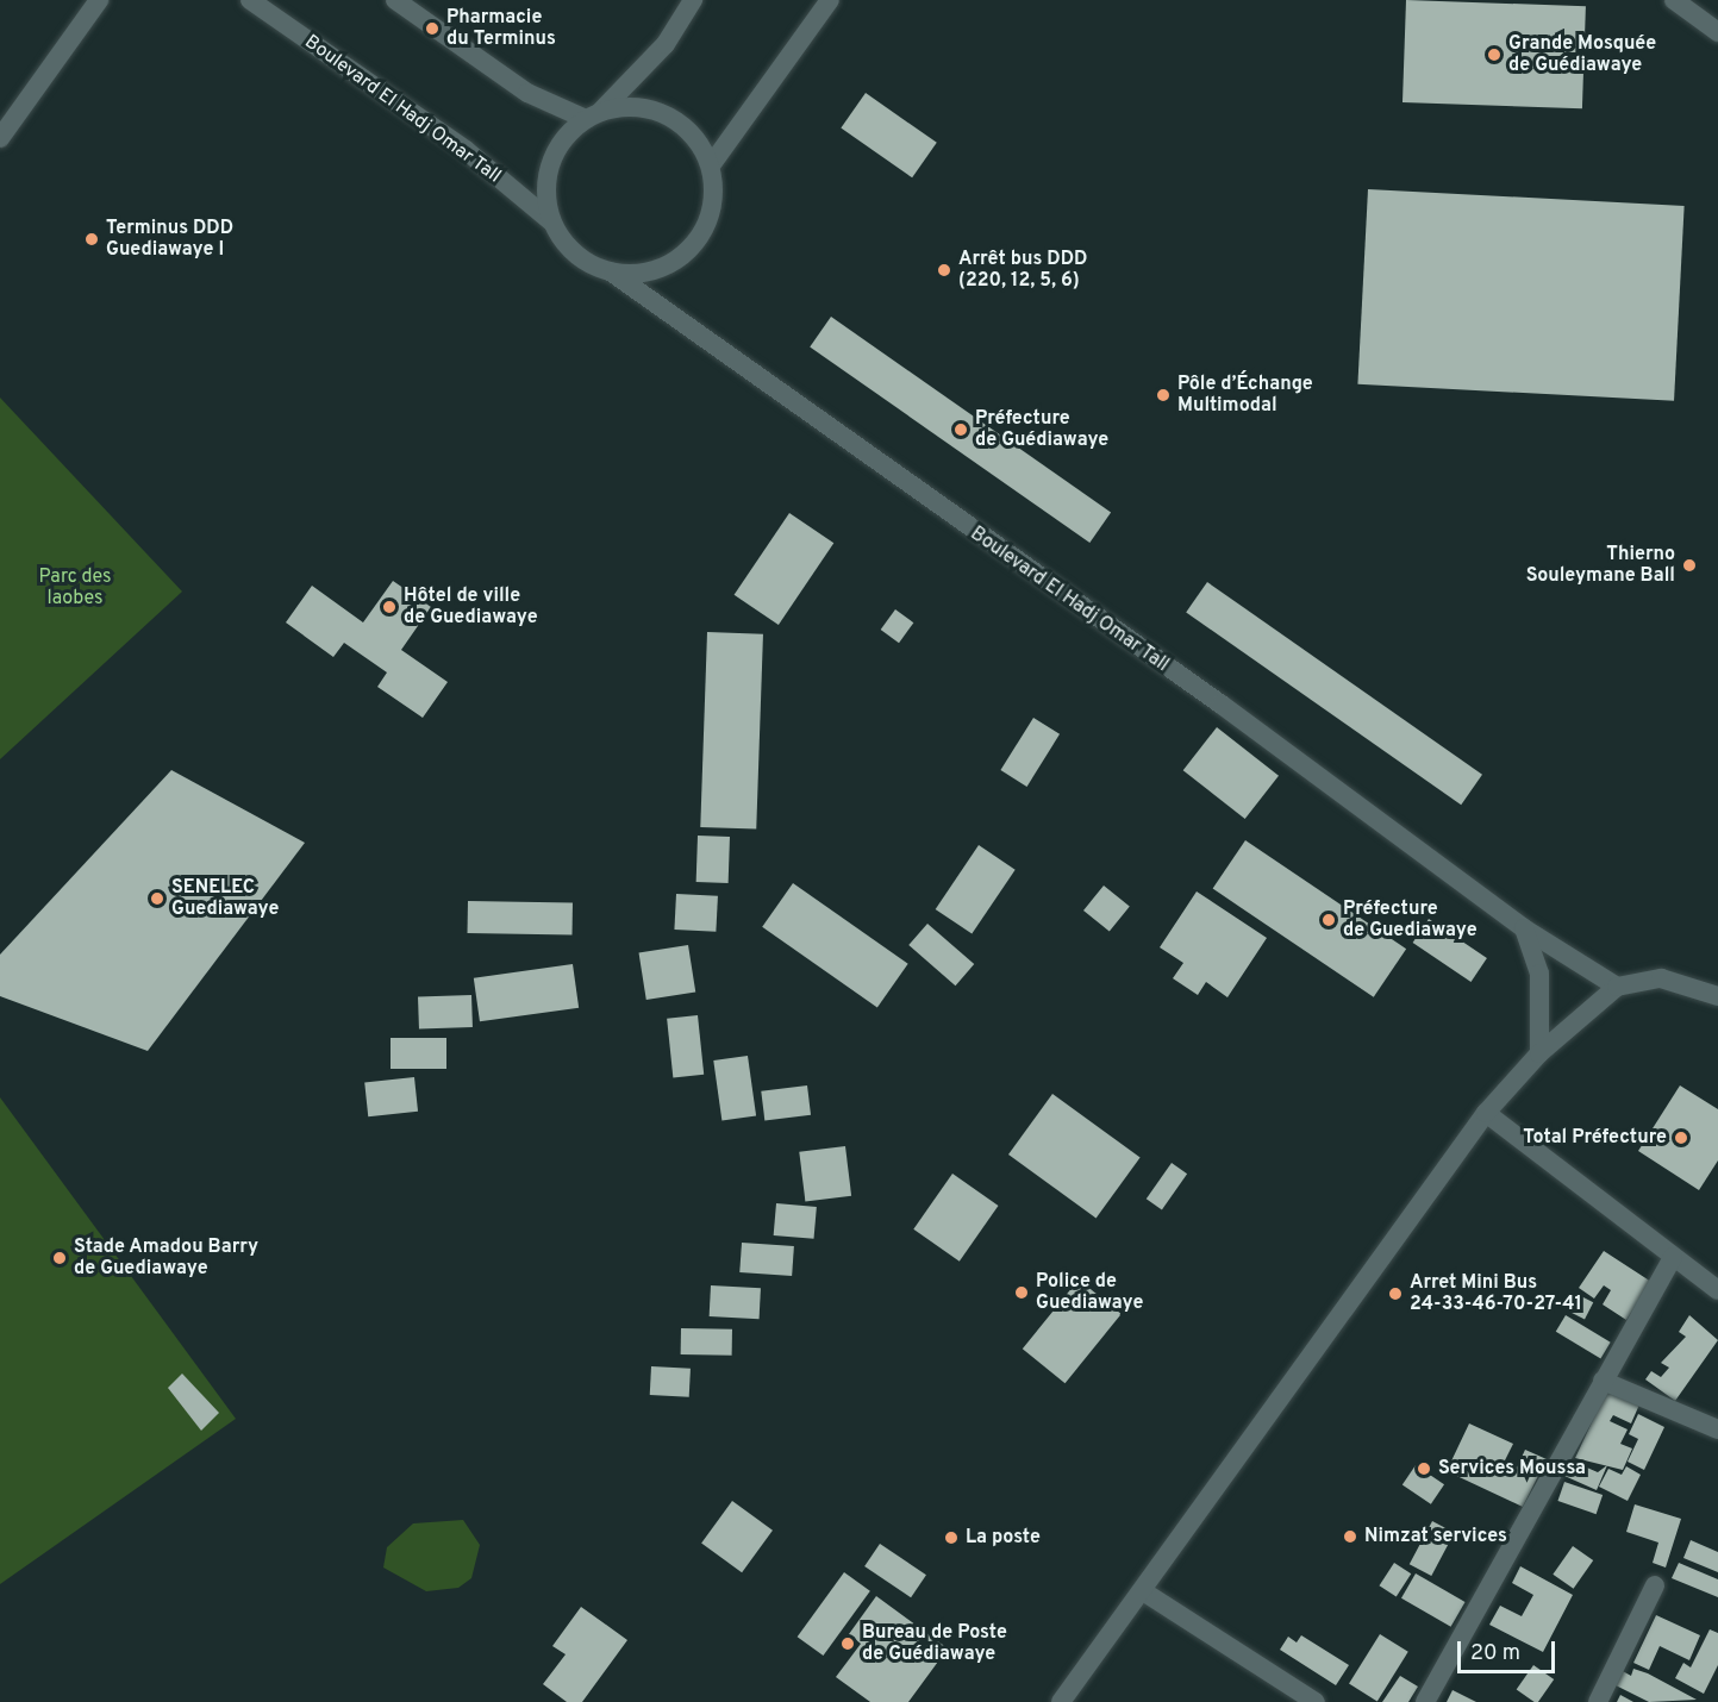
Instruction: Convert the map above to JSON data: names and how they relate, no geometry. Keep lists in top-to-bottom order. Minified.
{"streets":{"main road":["Boulevard El Hadj Omar Tall"]},"parks":["Parc des laobes"],"places":["Pharmacie du Terminus","Grande Mosquée de Guédiawaye","Terminus DDD Guediawaye I","Arrêt bus DDD (220, 12, 5, 6)","Pôle d’Échange Multimodal","Préfecture de Guédiawaye","Thierno Souleymane Ball","Hôtel de ville de Guediawaye","SENELEC Guediawaye","Préfecture de Guediawaye","Total Préfecture","Stade Amadou Barry de Guediawaye","Police de Guediawaye","Arret Mini Bus 24-33-46-70-27-41","Services Moussa","Nimzat services","La poste","Bureau de Poste de Guédiawaye"],"scale_bar":"20 m"}
